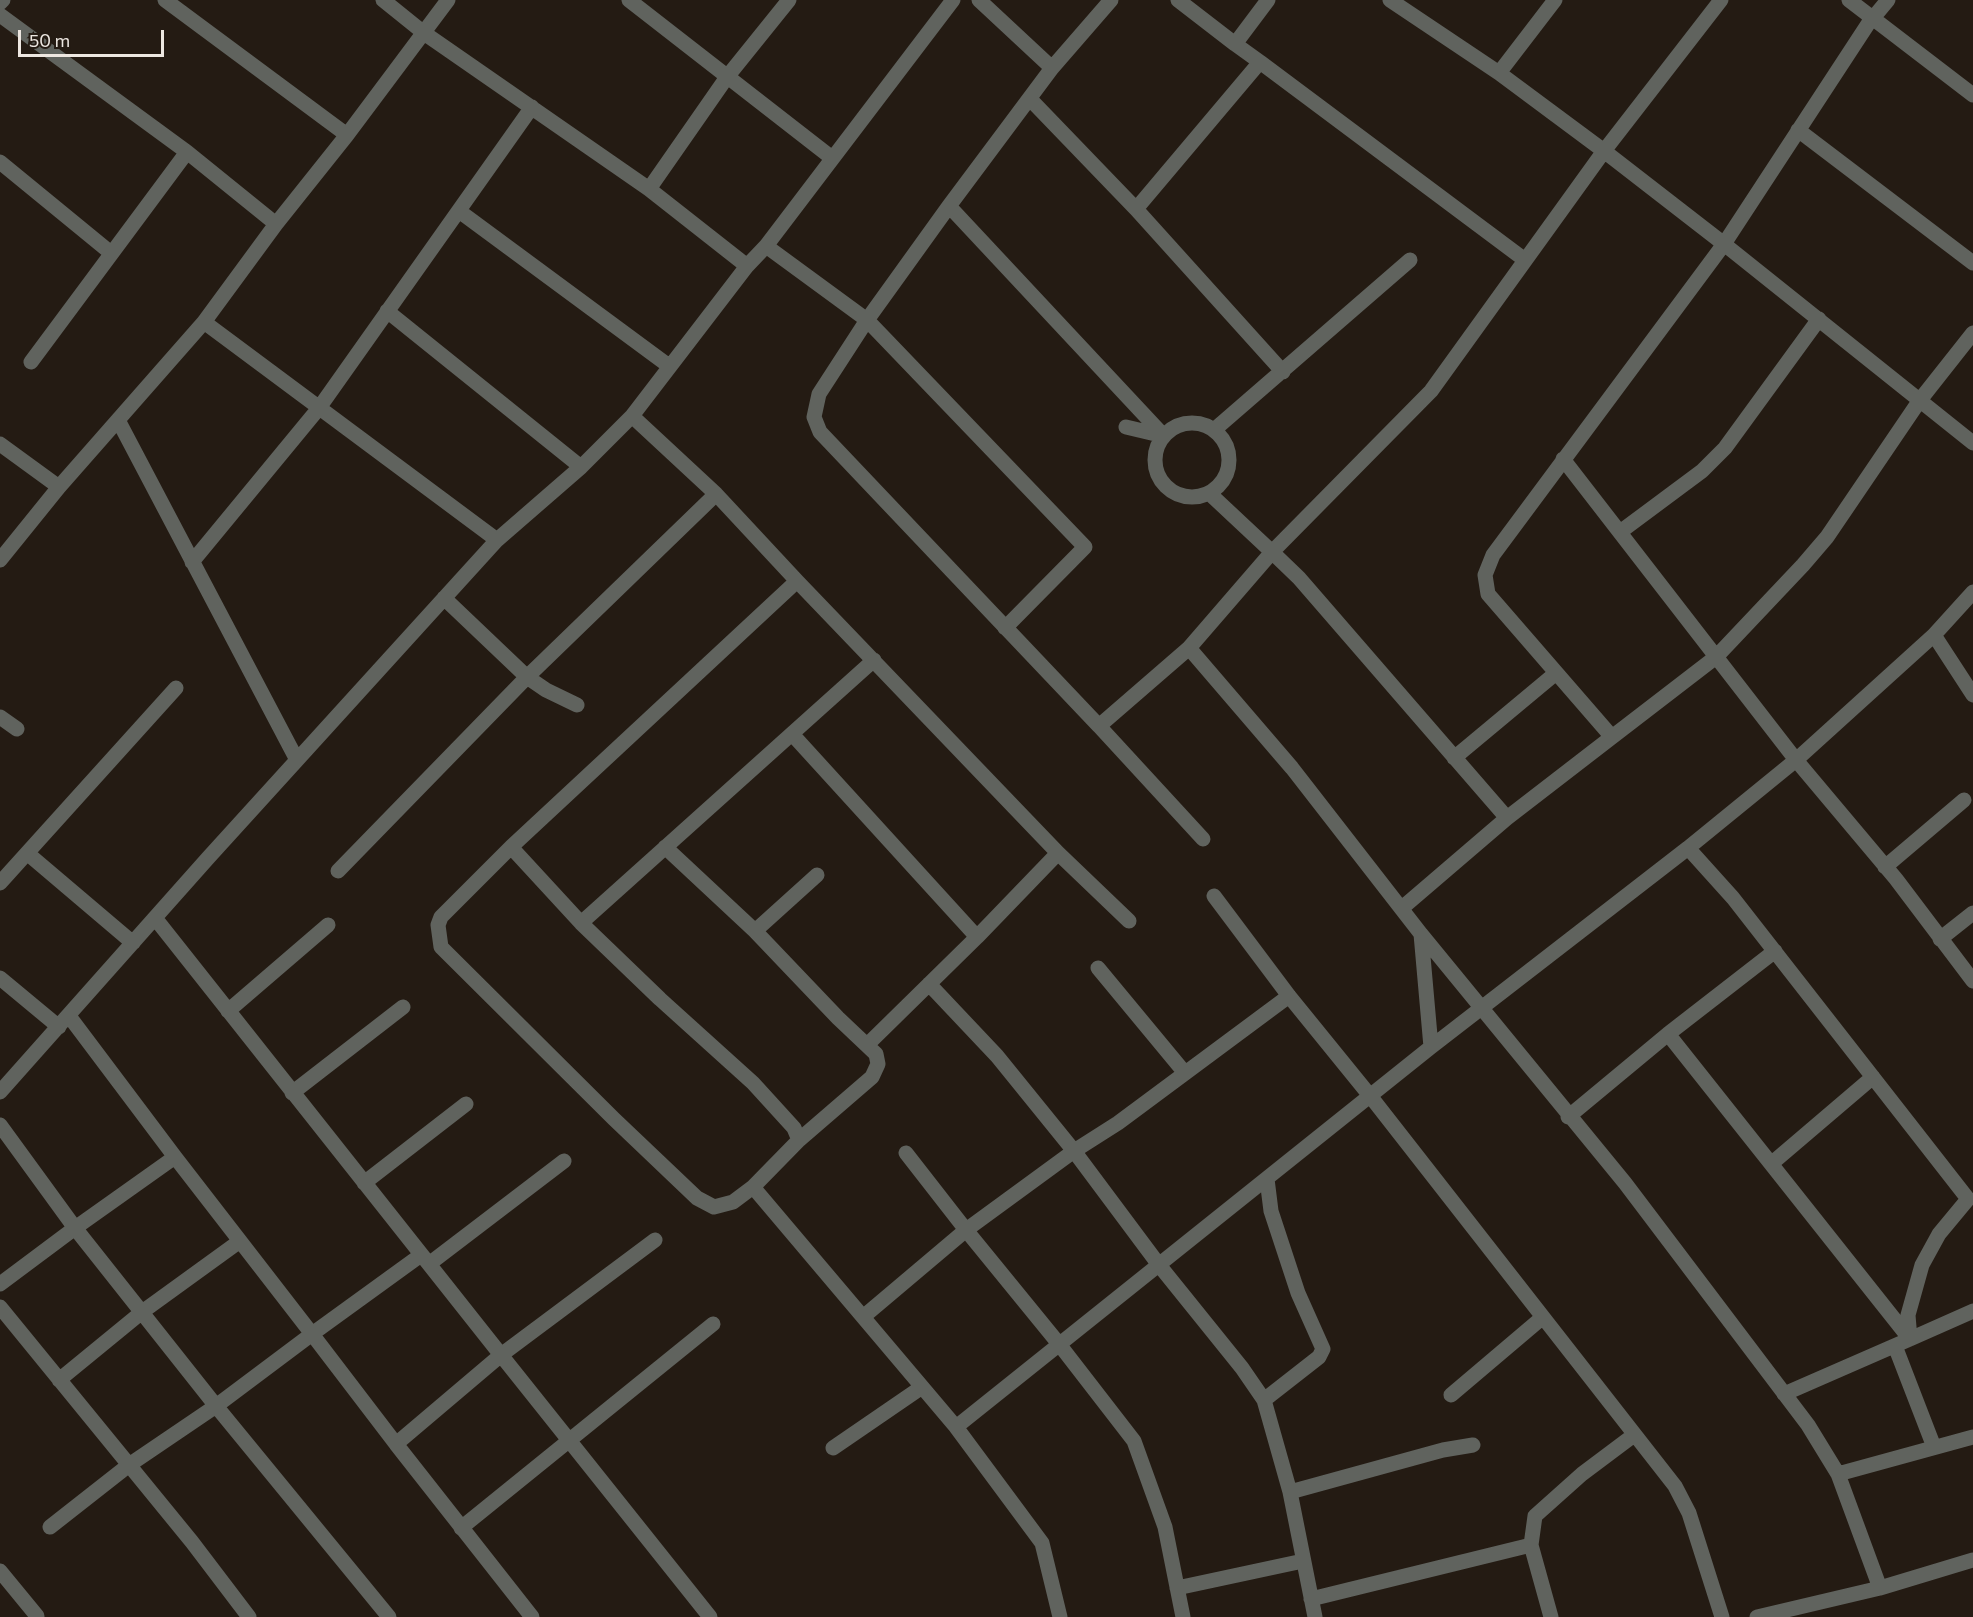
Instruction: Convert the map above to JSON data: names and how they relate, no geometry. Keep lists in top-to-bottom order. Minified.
{"scale_bar":"50 m"}
